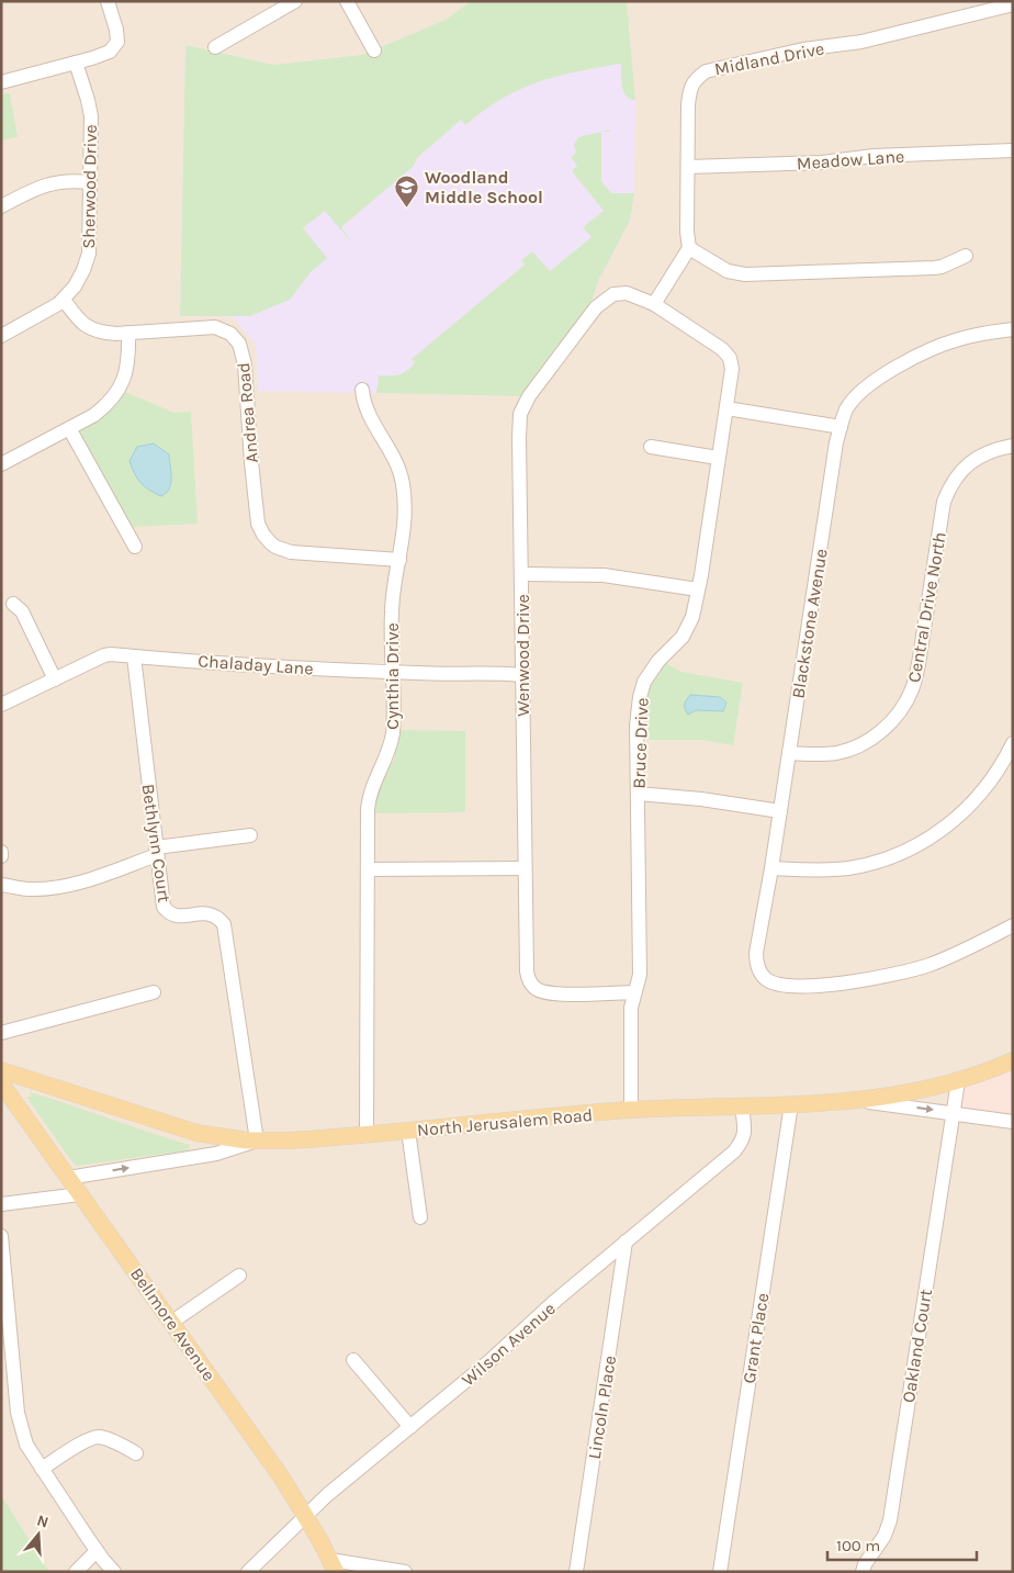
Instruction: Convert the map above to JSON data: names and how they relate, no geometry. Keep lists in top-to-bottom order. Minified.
{"streets":{"main road":["North Jerusalem Road","Bellmore Avenue"],"street":["Midland Drive","Meadow Lane","Sherwood Drive","Andrea Road","Central Drive North","Blackstone Avenue","Wenwood Drive","Chaladay Lane","Cynthia Drive","Bruce Drive","Bethlynn Court","Grant Place","Wilson Avenue","Oakland Court","Lincoln Place"]},"crossings":[["Midland Drive","Meadow Lane"],["Sherwood Drive","Andrea Road"],["Andrea Road","Cynthia Drive"],["Central Drive North","Blackstone Avenue"],["Wenwood Drive","Chaladay Lane"],["Wenwood Drive","Bruce Drive"],["Chaladay Lane","Cynthia Drive"],["Chaladay Lane","Bethlynn Court"],["Cynthia Drive","North Jerusalem Road"],["Bruce Drive","North Jerusalem Road"],["Bethlynn Court","North Jerusalem Road"],["North Jerusalem Road","Grant Place"],["North Jerusalem Road","Wilson Avenue"],["North Jerusalem Road","Oakland Court"],["Bellmore Avenue","Wilson Avenue"],["Wilson Avenue","Lincoln Place"]],"places":{"school or university":["Woodland Middle School"]},"scale_bar":"100 m","north":"top"}
